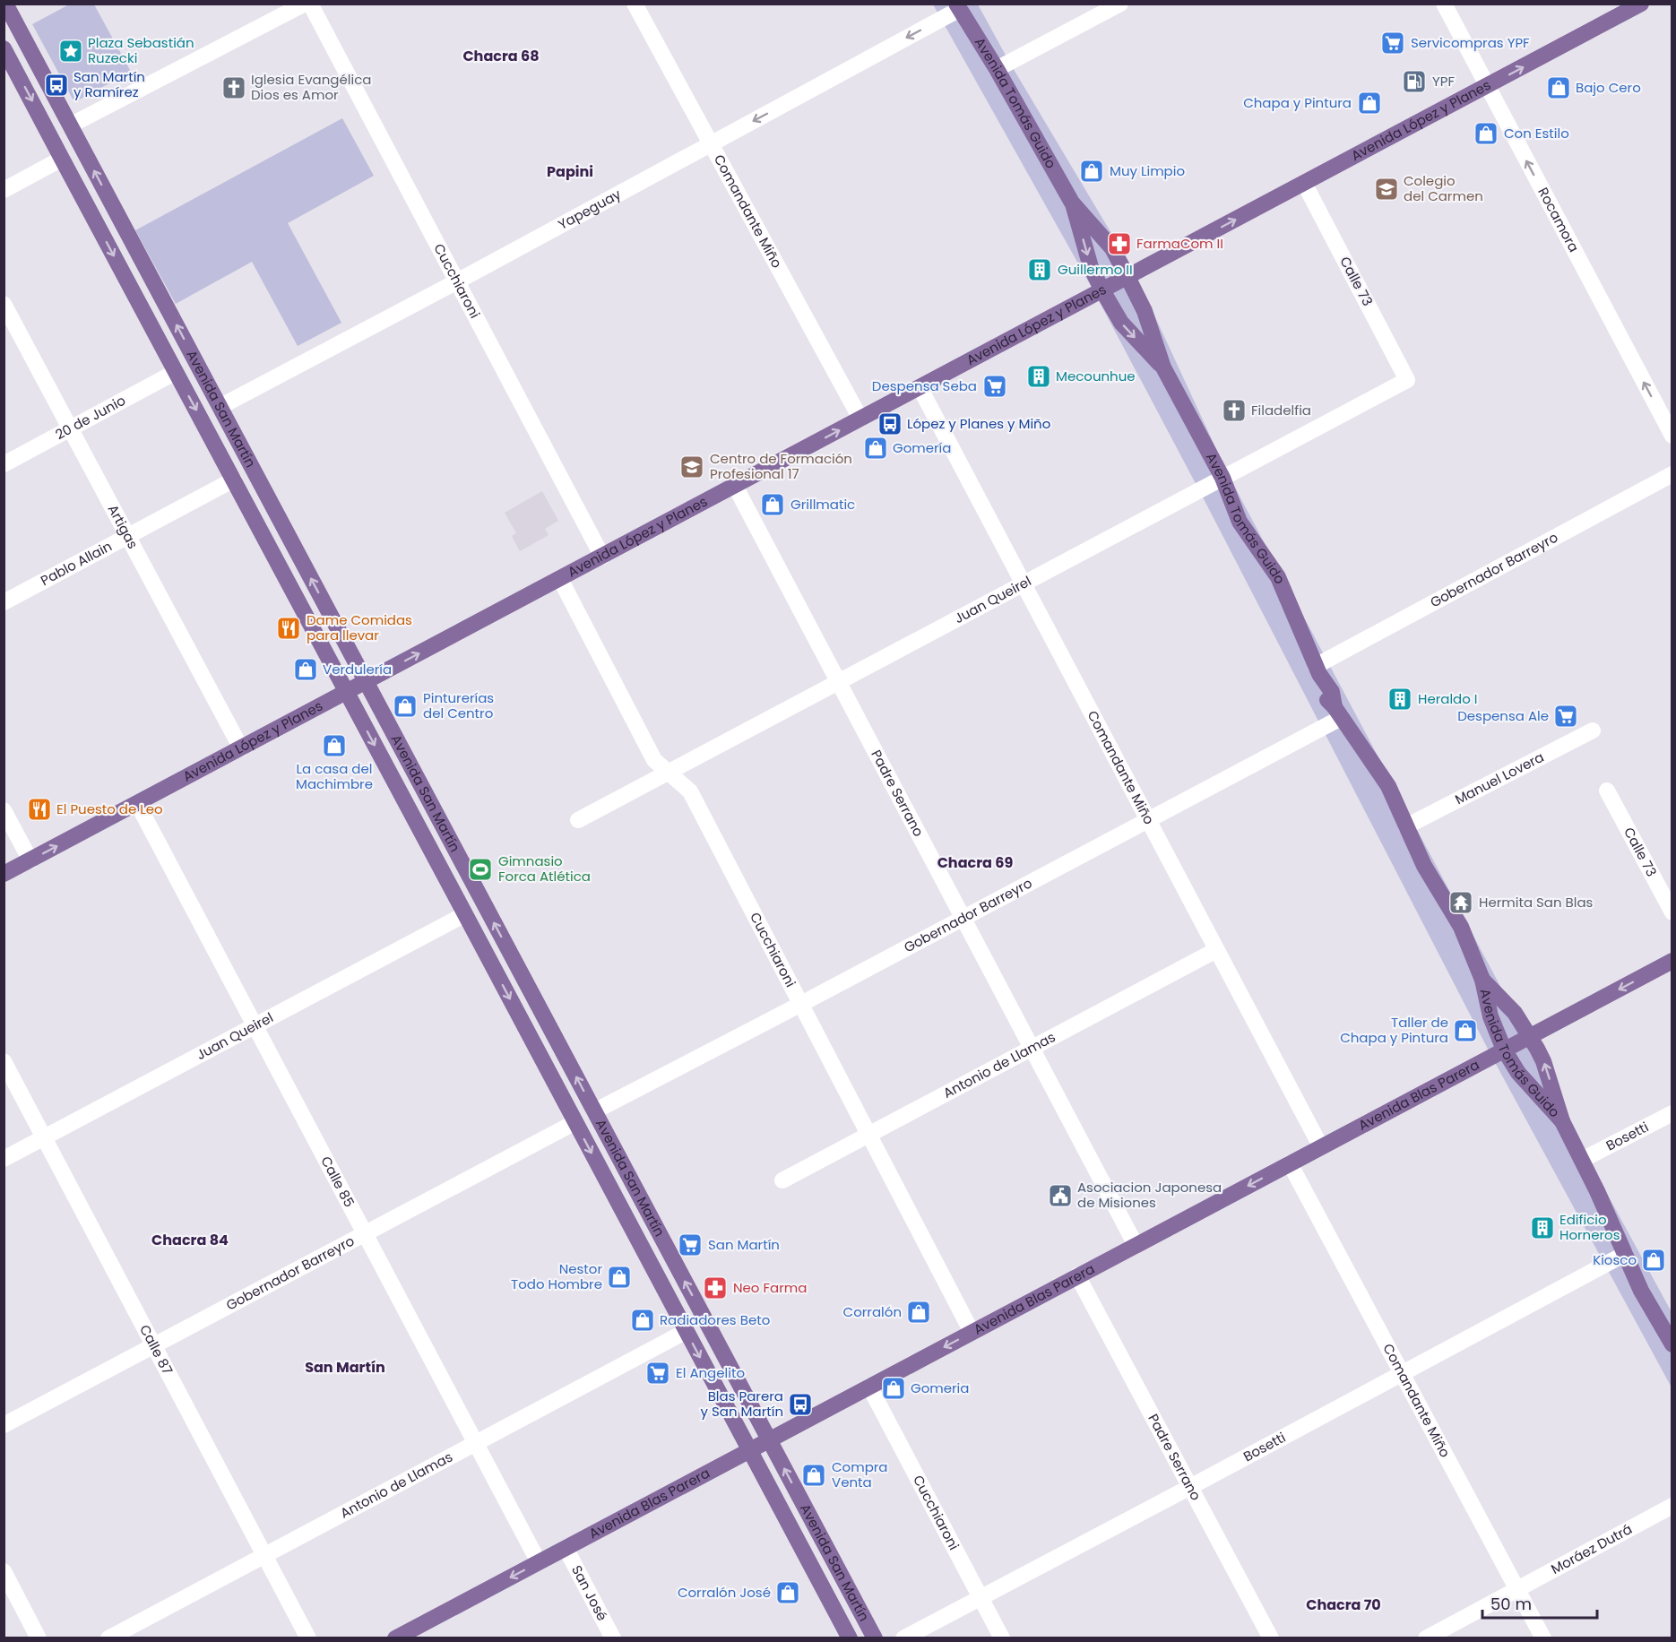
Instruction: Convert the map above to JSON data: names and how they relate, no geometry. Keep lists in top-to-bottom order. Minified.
{"streets":{"main road":["Avenida Tomás Guido","Avenida López y Planes","Avenida San Martín","Avenida Blas Parera"],"street":["Yapeguay","Comandante Miño","Rocamora","Cucchiaroni","Calle 73","20 de Junio","Artigas","Pablo Allain","Gobernador Barreyro","Juan Queirel","Manuel Lovera","Padre Serrano","Antonio de Llamas","Bosetti","Calle 85","Calle 87","Moráez Dutrá","San José"]},"crossings":[["Avenida Tomás Guido","Avenida López y Planes"],["Avenida Tomás Guido","Yapeguay"],["Avenida Tomás Guido","Gobernador Barreyro"],["Avenida Tomás Guido","Juan Queirel"],["Avenida Tomás Guido","Manuel Lovera"],["Avenida Tomás Guido","Avenida Blas Parera"],["Avenida Tomás Guido","Bosetti"],["Avenida López y Planes","Comandante Miño"],["Avenida López y Planes","Rocamora"],["Avenida López y Planes","Cucchiaroni"],["Avenida López y Planes","Calle 73"],["Avenida López y Planes","Avenida San Martín"],["Avenida López y Planes","Artigas"],["Avenida López y Planes","Padre Serrano"],["Avenida López y Planes","Calle 85"],["Yapeguay","Comandante Miño"],["Yapeguay","Cucchiaroni"],["Yapeguay","Avenida San Martín"],["Comandante Miño","Gobernador Barreyro"],["Comandante Miño","Juan Queirel"],["Comandante Miño","Antonio de Llamas"],["Comandante Miño","Avenida Blas Parera"],["Comandante Miño","Bosetti"],["Comandante Miño","Moráez Dutrá"],["Cucchiaroni","Gobernador Barreyro"],["Cucchiaroni","Juan Queirel"],["Cucchiaroni","Antonio de Llamas"],["Cucchiaroni","Avenida Blas Parera"],["Cucchiaroni","Bosetti"],["Calle 73","Juan Queirel"],["Avenida San Martín","20 de Junio"],["Avenida San Martín","Pablo Allain"],["Avenida San Martín","Gobernador Barreyro"],["Avenida San Martín","Juan Queirel"],["Avenida San Martín","Antonio de Llamas"],["Avenida San Martín","Avenida Blas Parera"],["20 de Junio","Artigas"],["Artigas","Pablo Allain"],["Gobernador Barreyro","Padre Serrano"],["Gobernador Barreyro","Calle 85"],["Gobernador Barreyro","Calle 87"],["Juan Queirel","Padre Serrano"],["Juan Queirel","Calle 85"],["Juan Queirel","Calle 87"],["Padre Serrano","Antonio de Llamas"],["Padre Serrano","Avenida Blas Parera"],["Padre Serrano","Bosetti"],["Antonio de Llamas","Calle 85"],["Antonio de Llamas","Calle 87"],["Avenida Blas Parera","Calle 85"],["Avenida Blas Parera","San José"]],"one_way":["Avenida López y Planes","Rocamora","Avenida Blas Parera"],"districts":["Chacra 68","Papini","Chacra 69","Chacra 84","San Martín","Chacra 70"],"places":{"supermarket":["Servicompras YPF","Despensa Seba","Despensa Ale","San Martín","El Angelito"],"place":["Plaza Sebastián Ruzecki"],"fuel station":["YPF"],"bus stop":["San Martín y Ramírez","López y Planes y Miño","Blas Parera y San Martín"],"church":["Iglesia Evangélica Dios es Amor","Filadelfia"],"shop":["Bajo Cero","Chapa y Pintura","Con Estilo","Muy Limpio","Gomería","Grillmatic","Verdulería","Pinturerías del Centro","La casa del Machimbre","Taller de Chapa y Pintura","Kiosco","Nestor Todo Hombre","Corralón","Radiadores Beto","Gomeria","Compra Venta","Corralón José"],"school or university":["Colegio del Carmen","Centro de Formación Profesional 17"],"pharmacy":["FarmaCom II","Neo Farma"],"building":["Guillermo II","Mecounhue","Heraldo I","Edificio Horneros"],"restaurant":["Dame Comidas para llevar","El Puesto de Leo"],"sports":["Gimnasio Forca Atlética"],"temple":["Hermita San Blas"],"public building":["Asociacion Japonesa de Misiones"]},"scale_bar":"50 m"}
